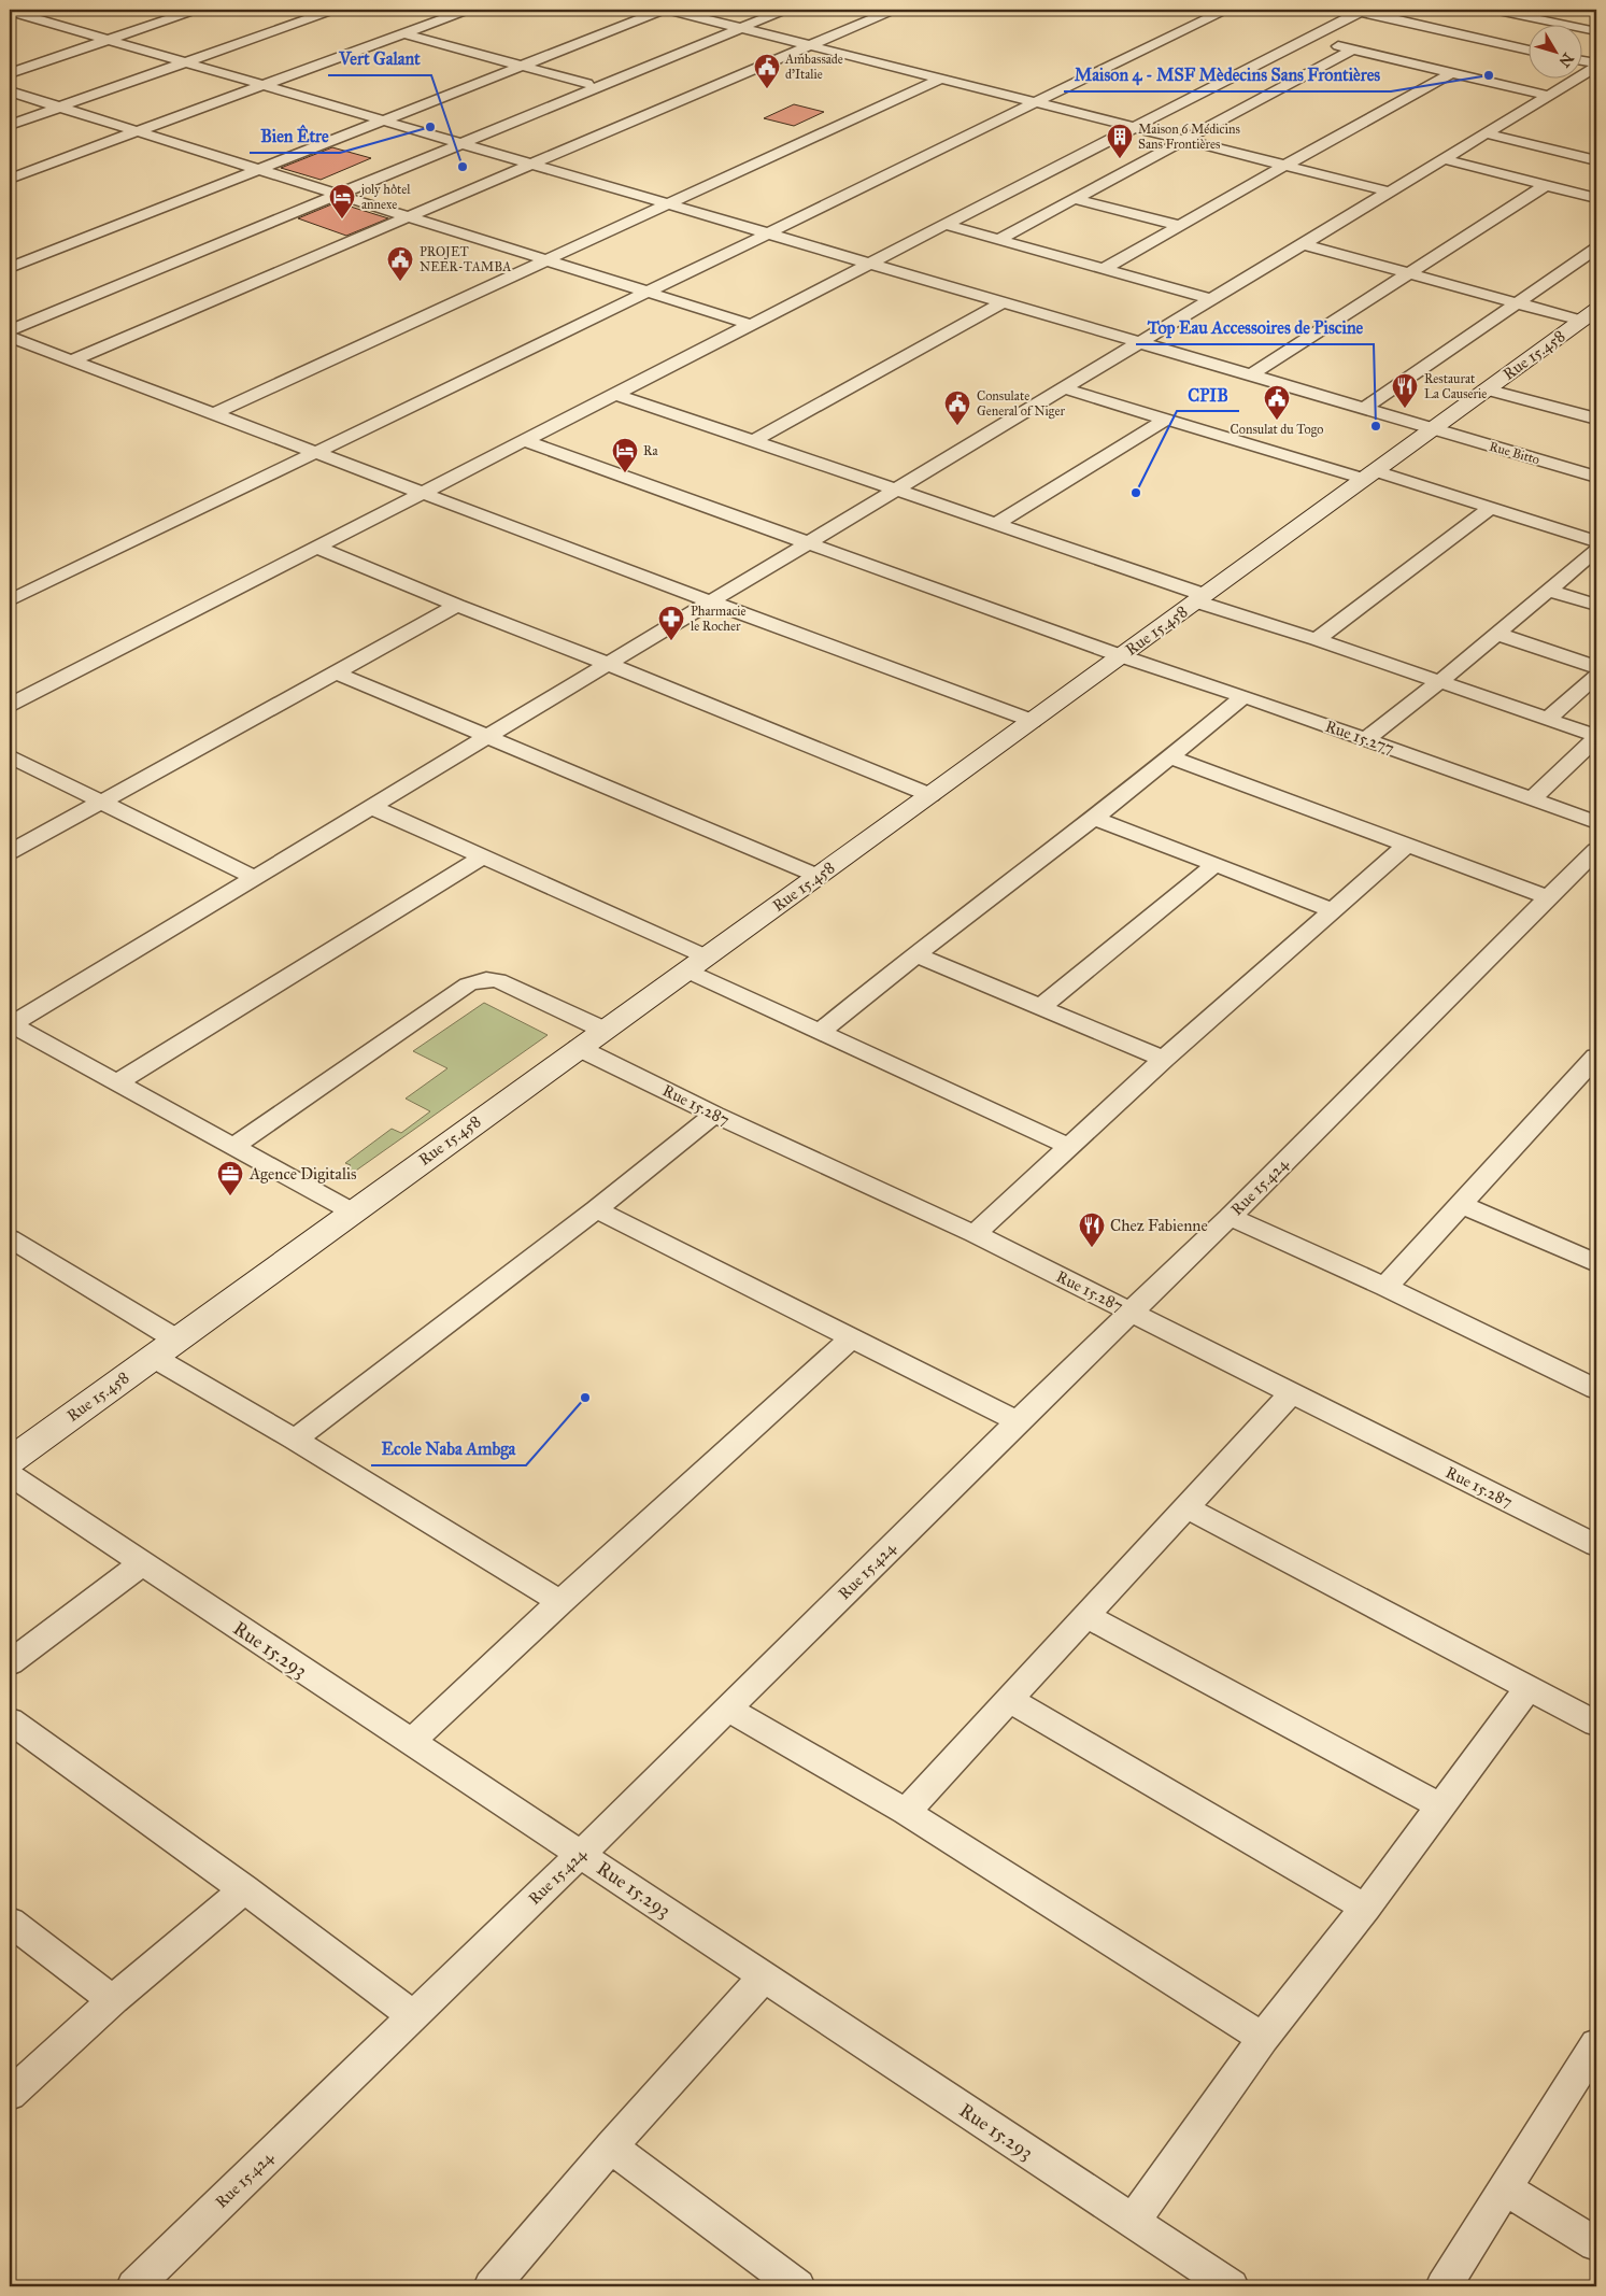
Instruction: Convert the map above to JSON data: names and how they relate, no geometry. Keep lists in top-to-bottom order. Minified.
{"streets":{"main road":["Rue 15.458"],"street":["Rue Bitto","Rue 15.277","Rue 15.287","Rue 15.424","Rue 15.293"]},"crossings":[["Rue 15.458","Rue Bitto"],["Rue 15.458","Rue 15.277"],["Rue 15.458","Rue 15.287"],["Rue 15.287","Rue 15.424"],["Rue 15.424","Rue 15.293"]],"places":{"other":["Maison 4 - MSF Mèdecins Sans Frontières","Bien Être","Vert Galant","Top Eau Accessoires de Piscine","CPIB","Ecole Naba Ambga"],"public building":["Ambassade d'Italie","PROJET NEER-TAMBA","Consulat du Togo","Consulate General of Niger"],"building":["Maison 6 Médicins Sans Frontières"],"hotel":["joly hôtel annexe","Ra"],"restaurant":["Restaurat La Causerie","Chez Fabienne"],"pharmacy":["Pharmacie le Rocher"],"office":["Agence Digitalis"]},"north":"bottom right"}
